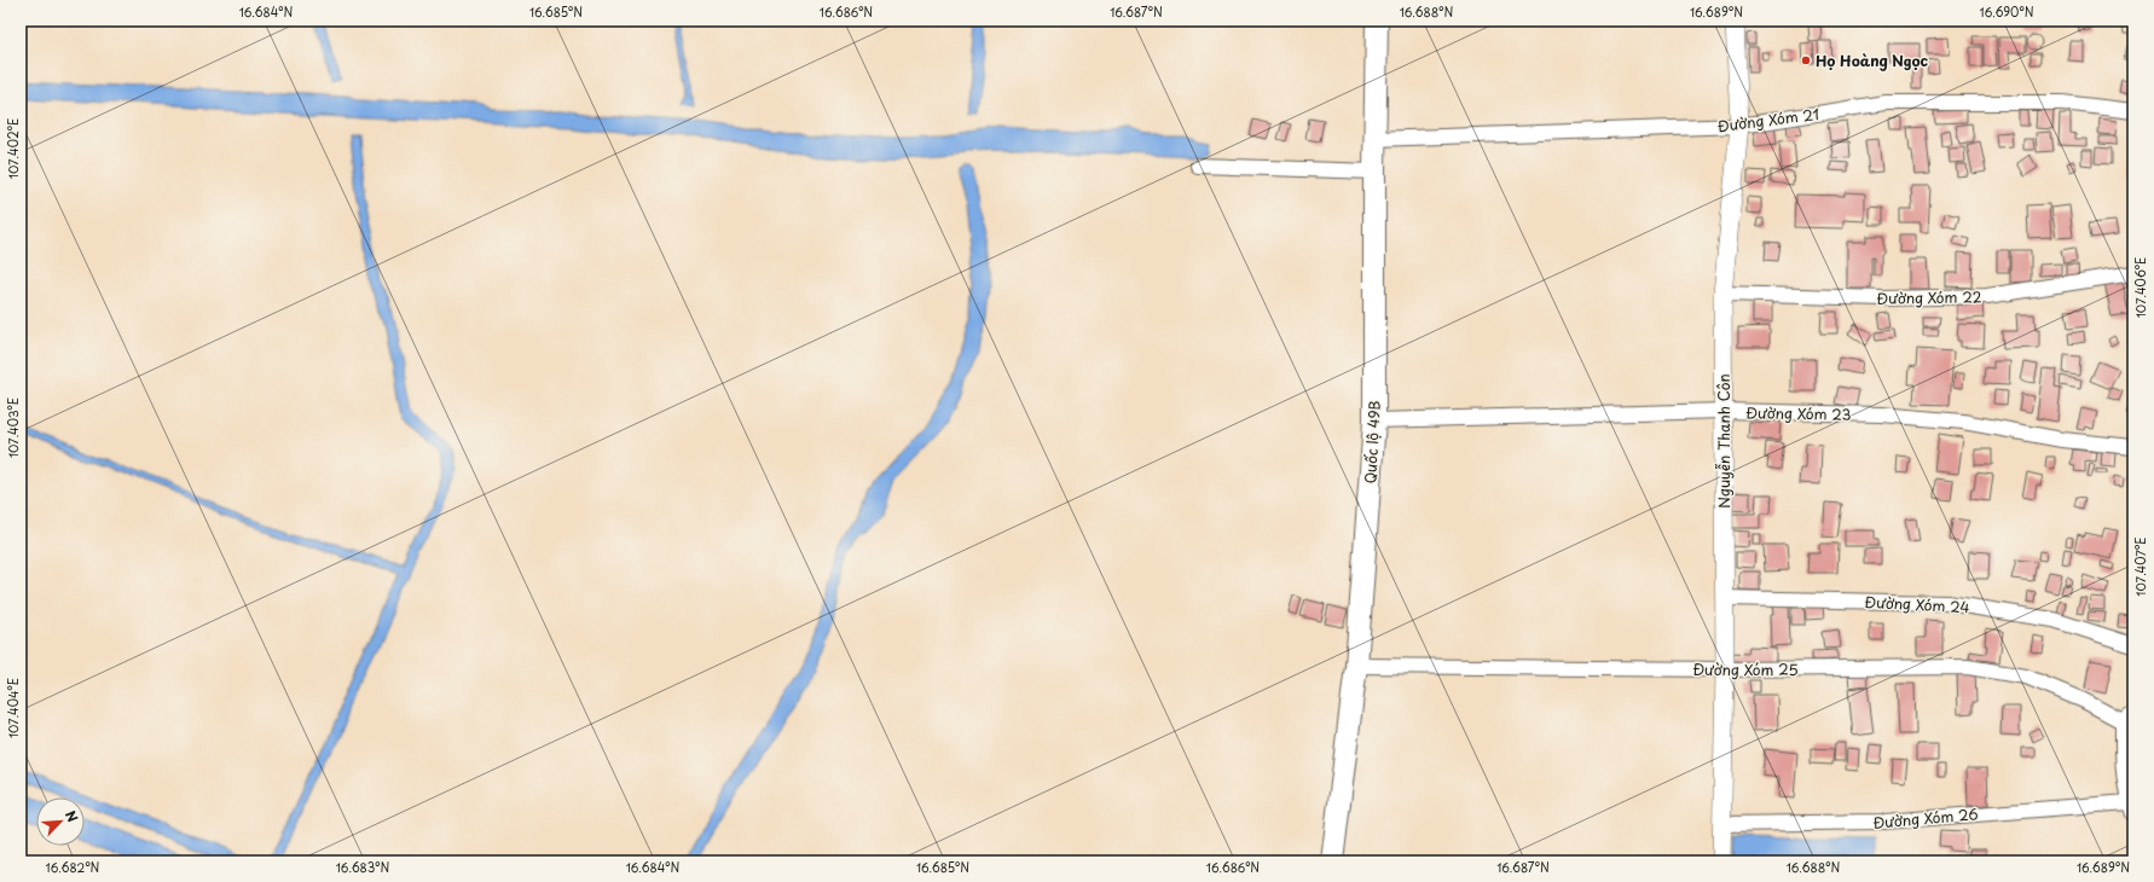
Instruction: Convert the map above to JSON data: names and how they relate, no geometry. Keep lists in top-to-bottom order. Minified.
{"streets":{"main road":["Quốc lộ 49B"],"street":["Đường Xóm 21","Đường Xóm 22","Đường Xóm 23","Nguyễn Thanh Côn","Đường Xóm 24","Đường Xóm 25","Đường Xóm 26"]},"crossings":[["Đường Xóm 21","Nguyễn Thanh Côn"],["Đường Xóm 21","Quốc lộ 49B"],["Đường Xóm 22","Nguyễn Thanh Côn"],["Đường Xóm 23","Nguyễn Thanh Côn"],["Đường Xóm 23","Quốc lộ 49B"],["Nguyễn Thanh Côn","Đường Xóm 24"],["Nguyễn Thanh Côn","Đường Xóm 25"],["Nguyễn Thanh Côn","Đường Xóm 26"],["Quốc lộ 49B","Đường Xóm 25"]],"places":["Họ Hoàng Ngọc"],"north":"top right","coordinates":["16.684°N","16.685°N","16.686°N","16.687°N","16.688°N","16.689°N","16.690°N","107.402°E","107.406°E","107.403°E","107.407°E","107.404°E","16.682°N","16.683°N"]}
